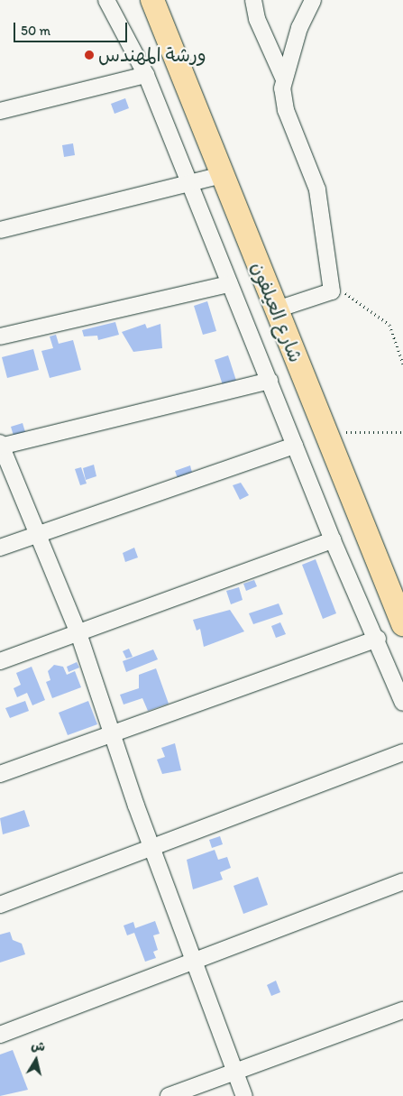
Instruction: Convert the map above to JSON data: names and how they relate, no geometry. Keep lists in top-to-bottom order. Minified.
{"streets":{"highway":["شارع العيلفون"]},"places":["ورشة المهندس"],"scale_bar":"50 m","north":"top"}
